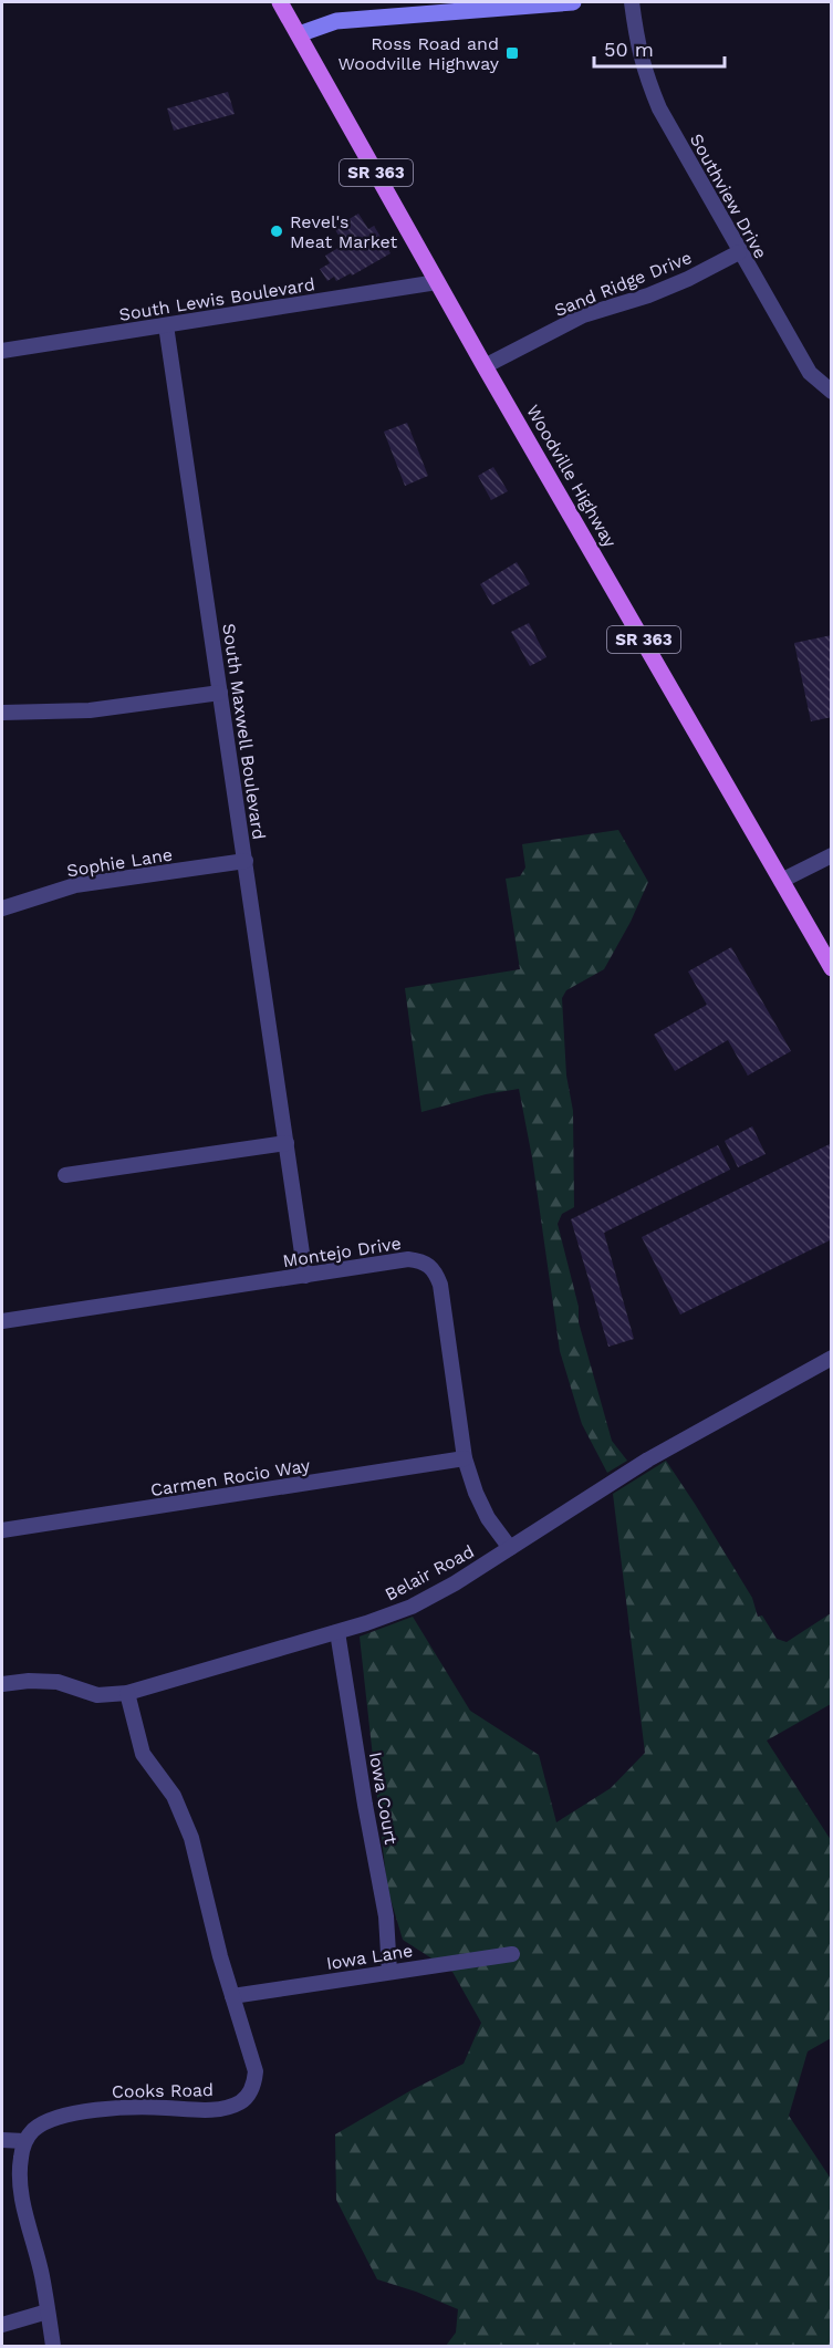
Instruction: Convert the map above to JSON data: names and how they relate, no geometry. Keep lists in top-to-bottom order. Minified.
{"streets":{"main road":["SR 363","Woodville Highway"],"street":["Southview Drive","Sand Ridge Drive","South Lewis Boulevard","South Maxwell Boulevard","Sophie Lane","Montejo Drive","Carmen Rocio Way","Belair Road","Iowa Court","Iowa Lane","Cooks Road"]},"crossings":[["Southview Drive","Sand Ridge Drive"],["Sand Ridge Drive","Woodville Highway"],["South Lewis Boulevard","Woodville Highway"],["South Lewis Boulevard","South Maxwell Boulevard"],["South Maxwell Boulevard","Sophie Lane"],["South Maxwell Boulevard","Montejo Drive"],["Montejo Drive","Carmen Rocio Way"],["Montejo Drive","Belair Road"],["Belair Road","Iowa Court"],["Belair Road","Cooks Road"],["Iowa Court","Iowa Lane"],["Iowa Lane","Cooks Road"]],"places":{"transit":["Ross Road and Woodville Highway"],"other":["Revel's Meat Market"]},"scale_bar":"50 m"}
